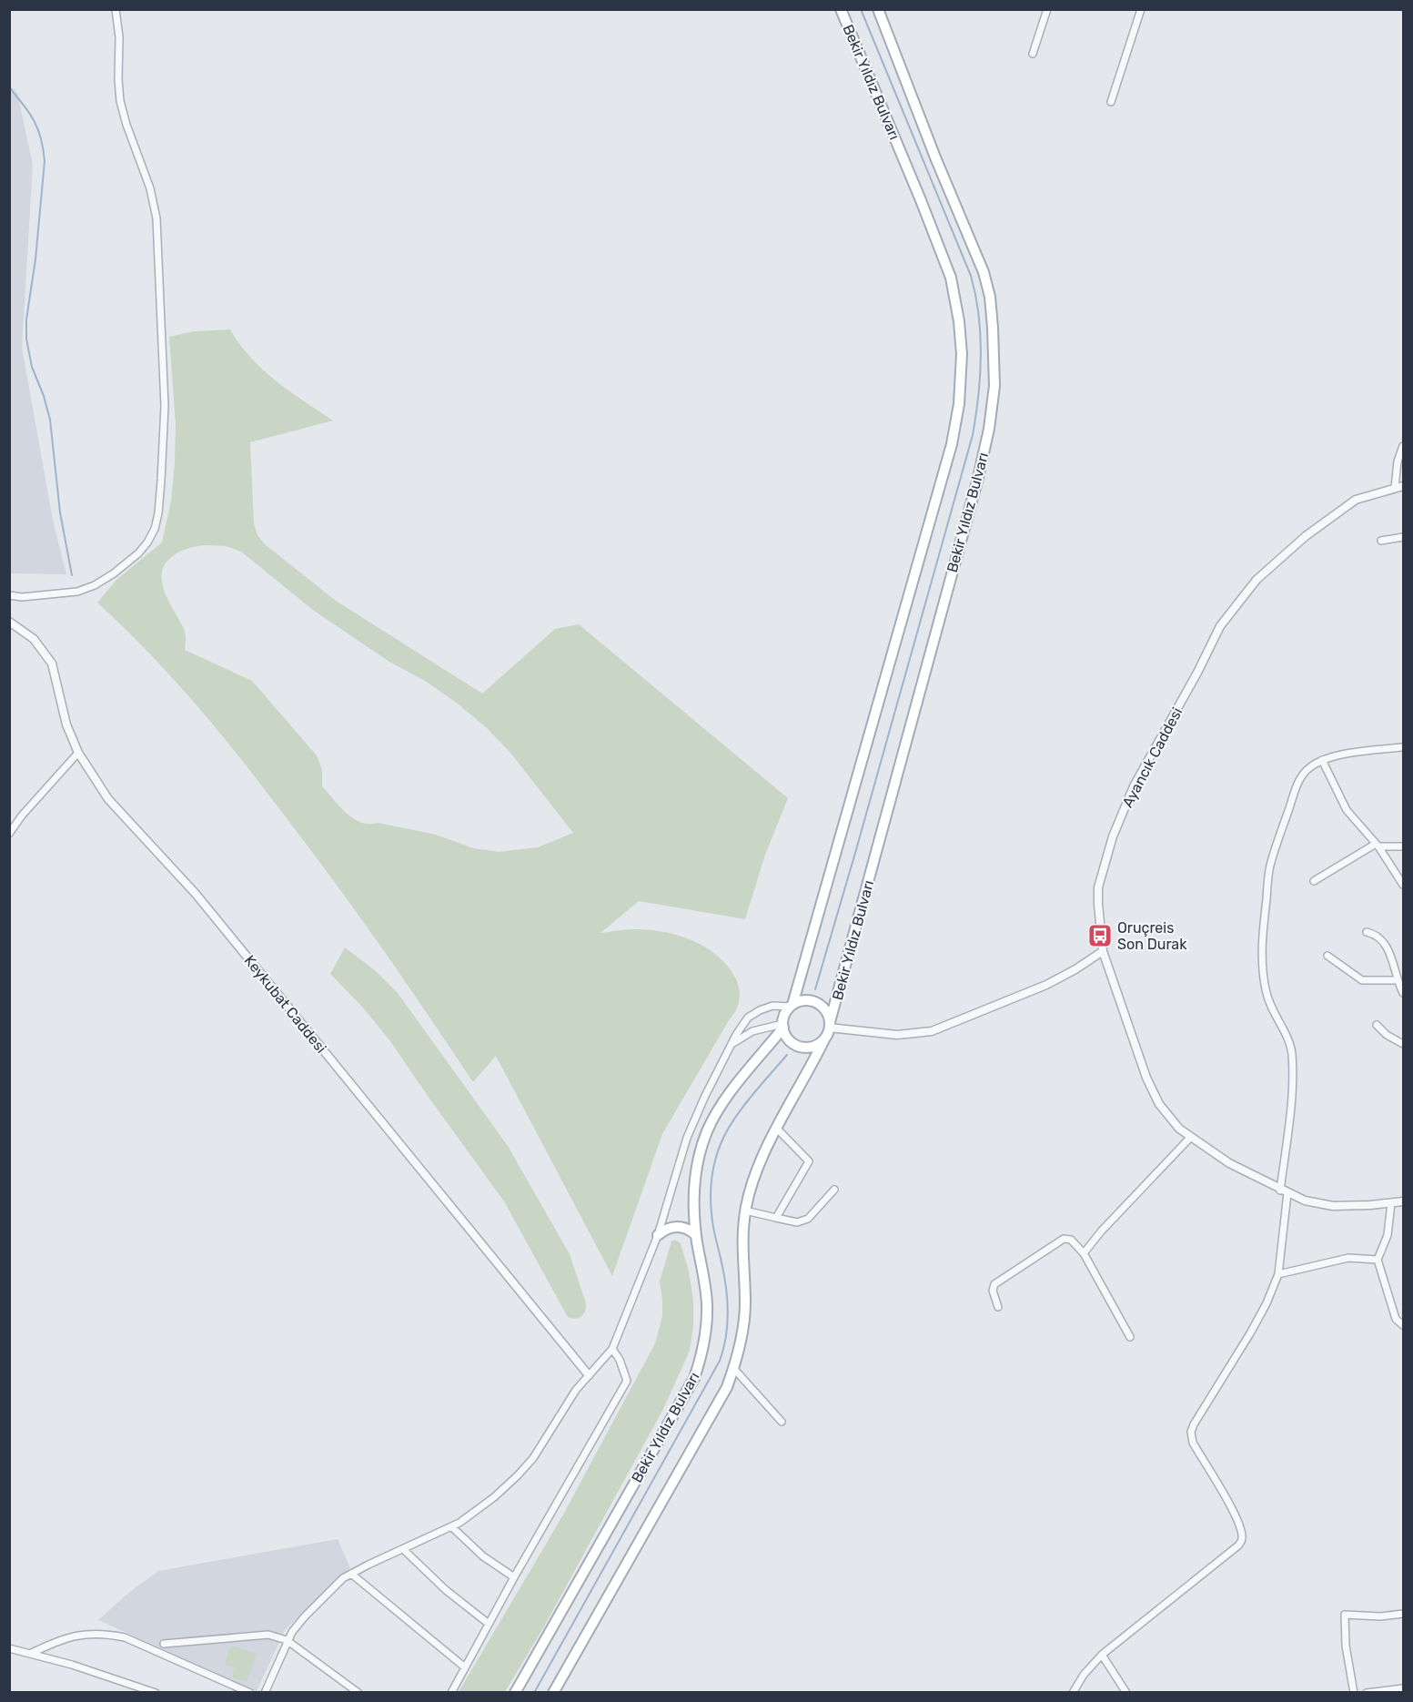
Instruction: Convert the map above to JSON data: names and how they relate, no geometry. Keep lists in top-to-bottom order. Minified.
{"streets":{"main road":["Bekir Yıldız Bulvarı"],"street":["Ayancık Caddesi","Keykubat Caddesi"]},"places":{"bus stop":["Oruçreis Son Durak"]}}
